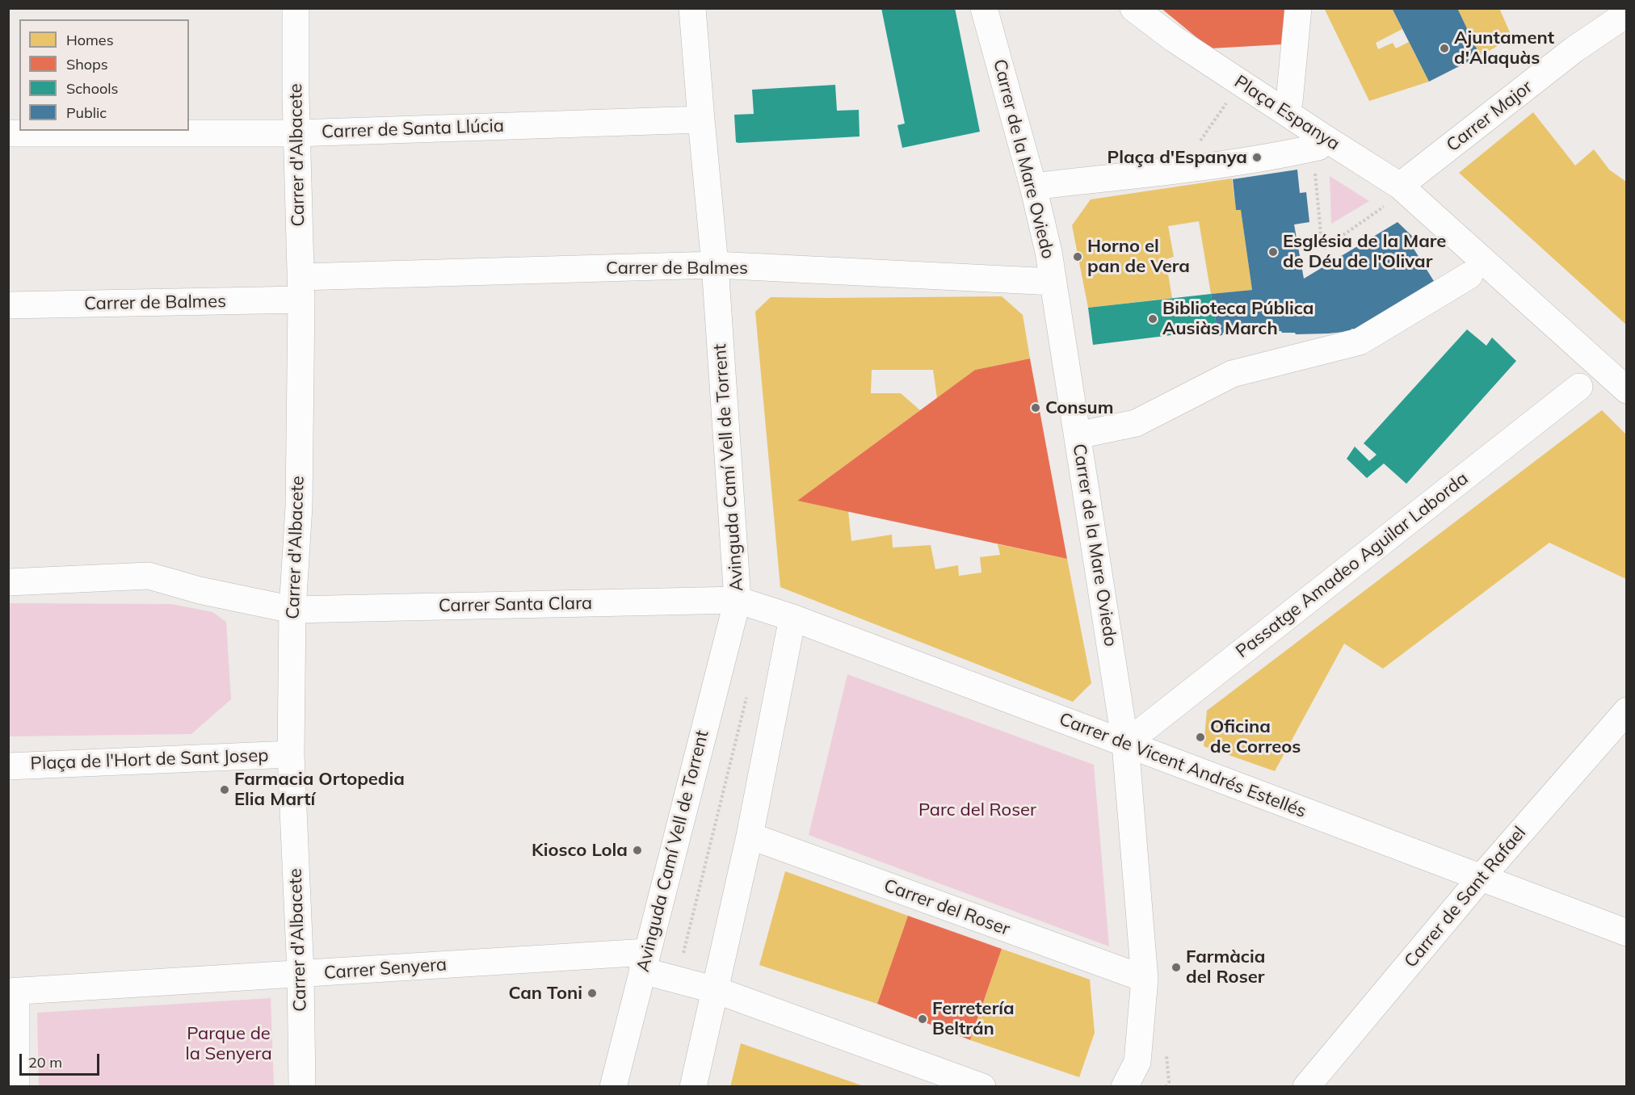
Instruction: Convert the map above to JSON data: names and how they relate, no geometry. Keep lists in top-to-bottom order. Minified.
{"streets":{"street":["Plaça Espanya","Carrer Major","Carrer de Santa Llúcia","Carrer d'Albacete","Carrer de la Mare Oviedo","Carrer de Balmes","Avinguda Camí Vell de Torrent","Passatge Amadeo Aguilar Laborda","Carrer Santa Clara","Plaça de l'Hort de Sant Josep","Carrer de Vicent Andrés Estellés","Carrer de Sant Rafael","Carrer del Roser","Carrer Senyera"]},"crossings":[["Plaça Espanya","Carrer Major"],["Carrer de Santa Llúcia","Carrer d'Albacete"],["Carrer de Santa Llúcia","Avinguda Camí Vell de Torrent"],["Carrer d'Albacete","Carrer de Balmes"],["Carrer d'Albacete","Carrer Santa Clara"],["Carrer d'Albacete","Plaça de l'Hort de Sant Josep"],["Carrer d'Albacete","Carrer Senyera"],["Carrer de la Mare Oviedo","Carrer de Balmes"],["Carrer de la Mare Oviedo","Passatge Amadeo Aguilar Laborda"],["Carrer de la Mare Oviedo","Carrer de Vicent Andrés Estellés"],["Carrer de la Mare Oviedo","Carrer del Roser"],["Carrer de Balmes","Avinguda Camí Vell de Torrent"],["Avinguda Camí Vell de Torrent","Carrer Santa Clara"],["Avinguda Camí Vell de Torrent","Carrer de Vicent Andrés Estellés"],["Avinguda Camí Vell de Torrent","Carrer Senyera"],["Passatge Amadeo Aguilar Laborda","Carrer de Vicent Andrés Estellés"],["Carrer Santa Clara","Carrer de Vicent Andrés Estellés"],["Carrer de Vicent Andrés Estellés","Carrer de Sant Rafael"]],"parks":["Parc del Roser","Parque de la Senyera"],"places":["Ajuntament d'Alaquàs","Plaça d'Espanya","Església de la Mare de Déu de l'Olivar","Horno el pan de Vera","Biblioteca Pública Ausiàs March","Consum","Oficina de Correos","Farmacia Ortopedia Elia Martí","Kiosco Lola","Farmàcia del Roser","Can Toni","Ferretería Beltrán"],"legend":["Homes","Shops","Schools","Public"],"scale_bar":"20 m"}
